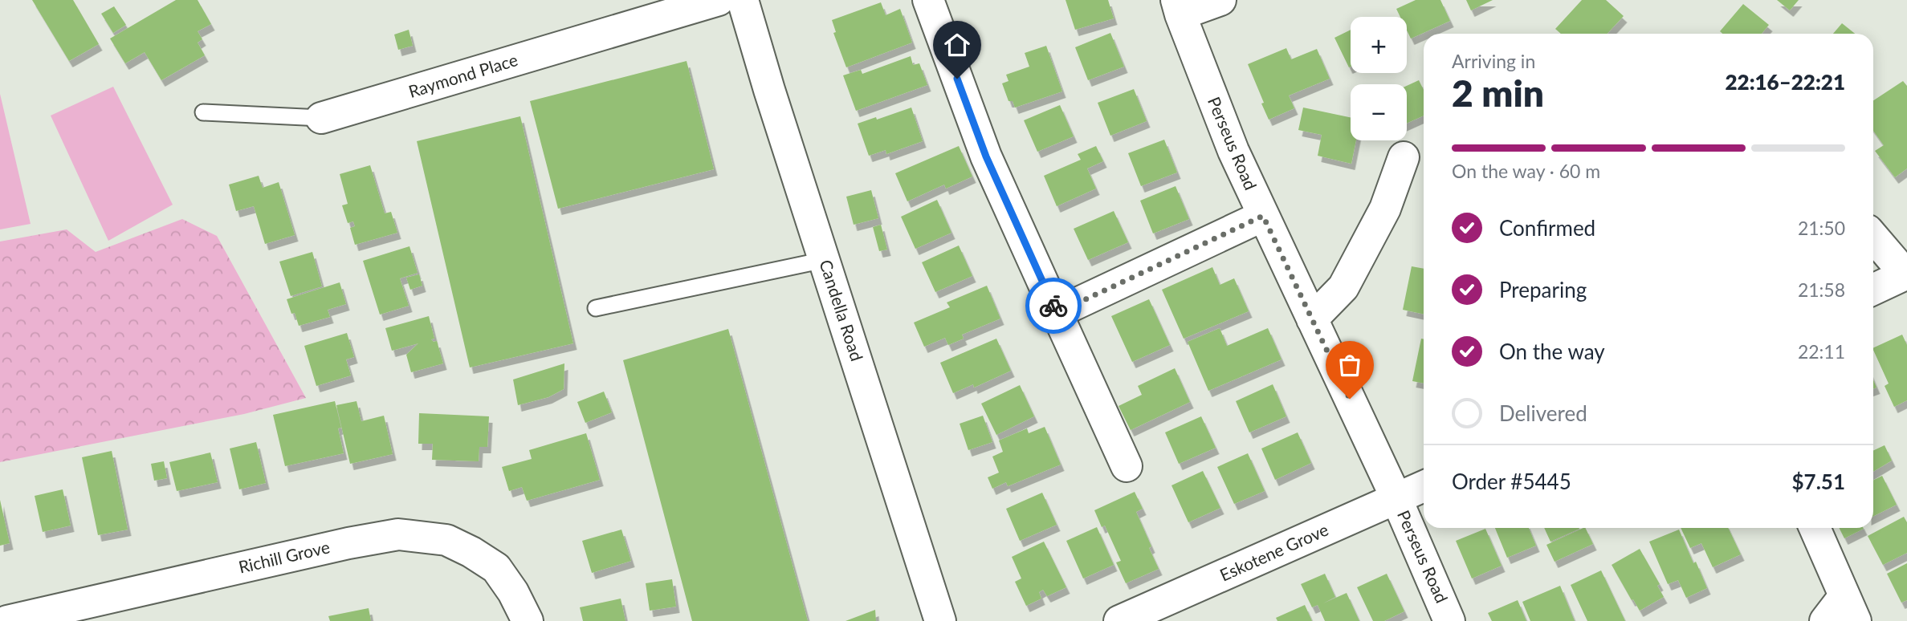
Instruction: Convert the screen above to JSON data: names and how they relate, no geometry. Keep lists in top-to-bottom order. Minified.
{"streets":{"street":["Raymond Place","Perseus Road","Candella Road","Eskotene Grove","Richill Grove"]},"crossings":[["Perseus Road","Eskotene Grove"]],"page":{"map_buttons":["+","−"],"heading":["2 min","Arriving in","22:16–22:21"],"panel":["Order #5445","$7.51"],"bar":"On the way · 60 m","list":[["Confirmed","21:50"],["Preparing","21:58"],["On the way","22:11"],"Delivered"]}}
